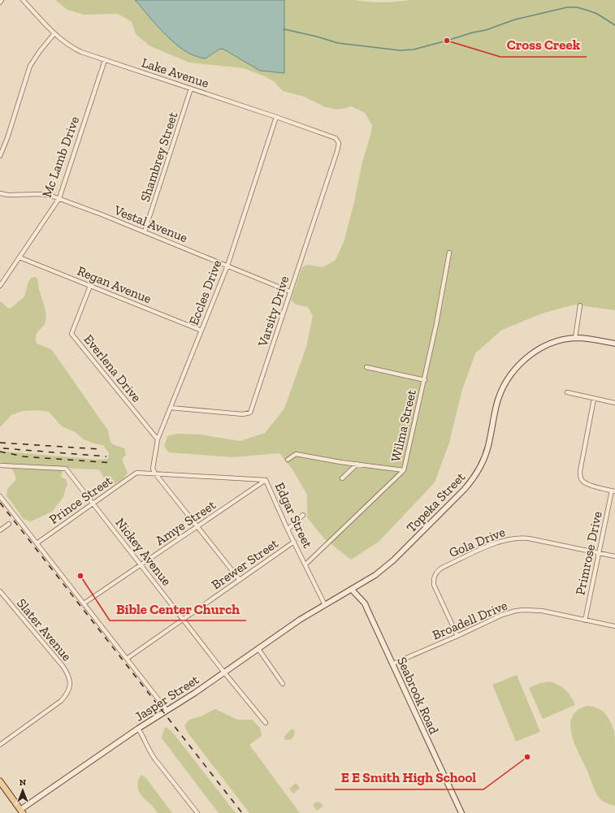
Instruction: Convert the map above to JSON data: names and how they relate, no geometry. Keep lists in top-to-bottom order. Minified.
{"streets":{"street":["Lake Avenue","Mc Lamb Drive","Shambrey Street","Vestal Avenue","Regan Avenue","Eccles Drive","Varsity Drive","Everlena Drive","Wilma Street","Prince Street","Topeka Street","Edgar Street","Amye Street","Gola Drive","Nickey Avenue","Primrose Drive","Brewer Street","Broadell Drive","Slater Avenue","Seabrook Road","Jasper Street"]},"crossings":[["Lake Avenue","Mc Lamb Drive"],["Lake Avenue","Shambrey Street"],["Lake Avenue","Eccles Drive"],["Lake Avenue","Varsity Drive"],["Mc Lamb Drive","Vestal Avenue"],["Mc Lamb Drive","Regan Avenue"],["Shambrey Street","Vestal Avenue"],["Vestal Avenue","Eccles Drive"],["Vestal Avenue","Varsity Drive"],["Regan Avenue","Eccles Drive"],["Regan Avenue","Everlena Drive"],["Eccles Drive","Varsity Drive"],["Eccles Drive","Everlena Drive"],["Eccles Drive","Edgar Street"],["Wilma Street","Edgar Street"],["Prince Street","Edgar Street"],["Prince Street","Nickey Avenue"],["Topeka Street","Edgar Street"],["Topeka Street","Seabrook Road"],["Topeka Street","Jasper Street"],["Edgar Street","Amye Street"],["Edgar Street","Brewer Street"],["Edgar Street","Jasper Street"],["Amye Street","Nickey Avenue"],["Gola Drive","Primrose Drive"],["Gola Drive","Broadell Drive"],["Nickey Avenue","Brewer Street"],["Nickey Avenue","Jasper Street"],["Primrose Drive","Broadell Drive"],["Broadell Drive","Seabrook Road"]],"places":["Cross Creek","Bible Center Church","E E Smith High School"],"north":"top"}
